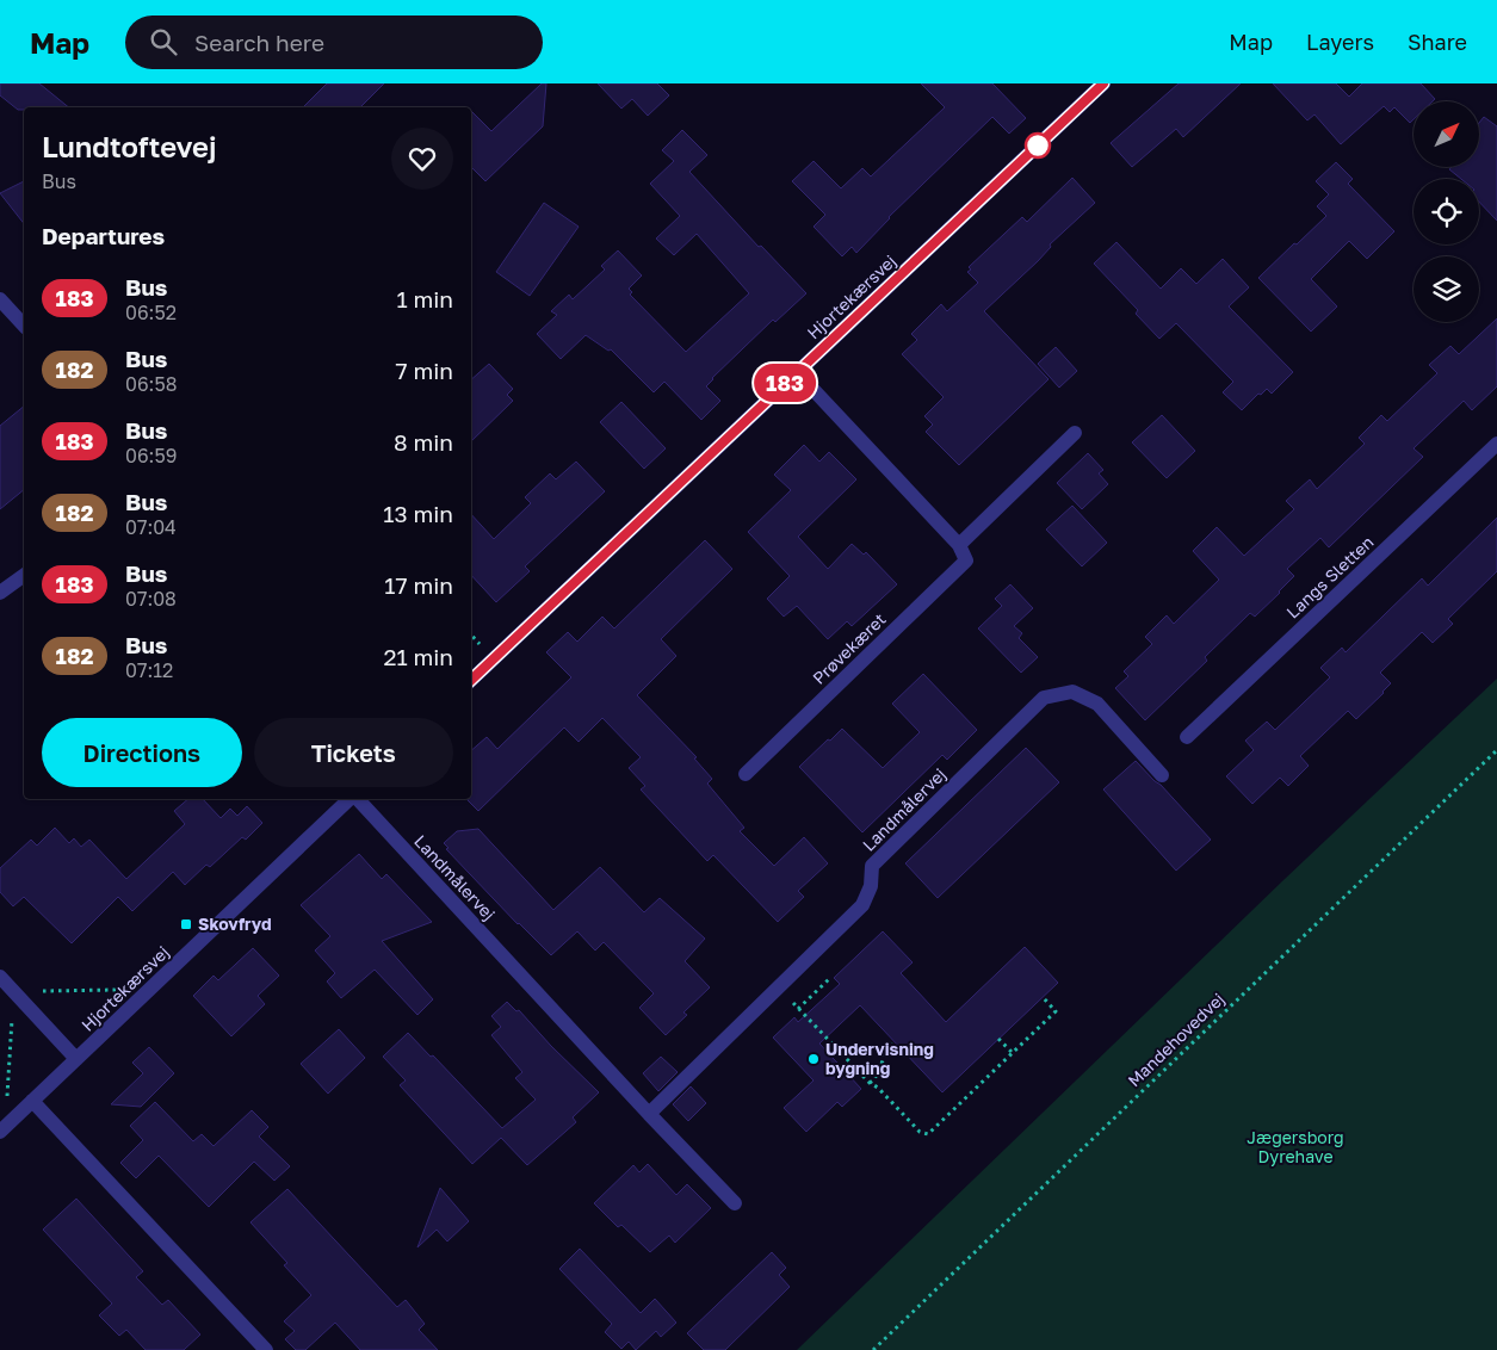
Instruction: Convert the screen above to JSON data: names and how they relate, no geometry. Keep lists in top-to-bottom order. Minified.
{"streets":{"street":["Hjortekærsvej","Langs Sletten","Prøvekæret","Landmålervej"],"path":["Mandehovedvej"]},"parks":["Jægersborg Dyrehave"],"places":{"transit":["Skovfryd"],"other":["Undervisning bygning"]},"lines":["bus line 183"],"north":"top right","page":{"header":"Map","search":"Search here","nav":["Map","Layers","Share"],"on_map":"183","heading":[["Lundtoftevej","Bus"],"Departures"],"list":[{"mark":"183","name":"Bus","note":"06:52","value":"1 min"},{"mark":"182","name":"Bus","note":"06:58","value":"7 min"},{"mark":"183","name":"Bus","note":"06:59","value":"8 min"},{"mark":"182","name":"Bus","note":"07:04","value":"13 min"},{"mark":"183","name":"Bus","note":"07:08","value":"17 min"},{"mark":"182","name":"Bus","note":"07:12","value":"21 min"}],"buttons":["Directions","Tickets"]}}
